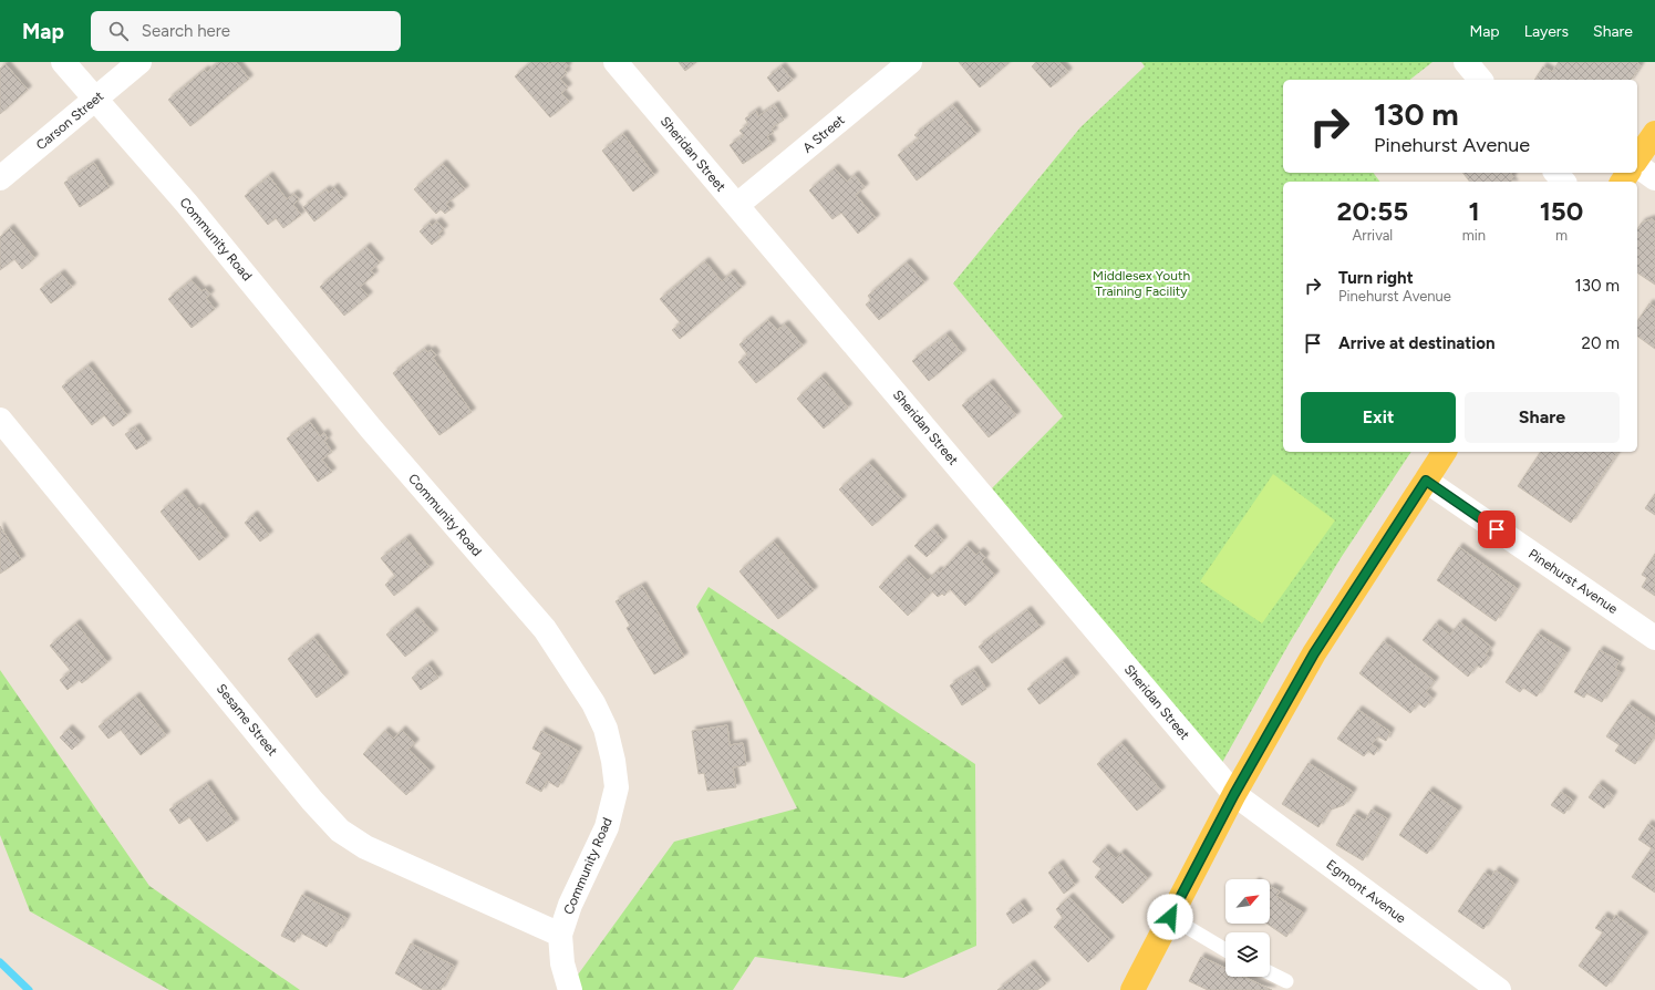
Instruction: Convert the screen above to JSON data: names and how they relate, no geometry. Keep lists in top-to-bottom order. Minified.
{"streets":{"street":["Carson Street","A Street","Sheridan Street","Community Road","Pinehurst Avenue","Sesame Street","Egmont Avenue"]},"crossings":[["Carson Street","Community Road"],["A Street","Sheridan Street"],["Sheridan Street","Egmont Avenue"],["Community Road","Sesame Street"]],"parks":["Middlesex Youth Training Facility"],"north":"top right","page":{"header":"Map","search":"Search here","nav":["Map","Layers","Share"],"turn":["130 m","Pinehurst Avenue"],"eta":["20:55","Arrival","1","min","150","m"],"list":[{"name":"Turn right","note":"Pinehurst Avenue","value":"130 m"},{"name":"Arrive at destination","value":"20 m"}],"buttons":["Exit","Share"]}}
